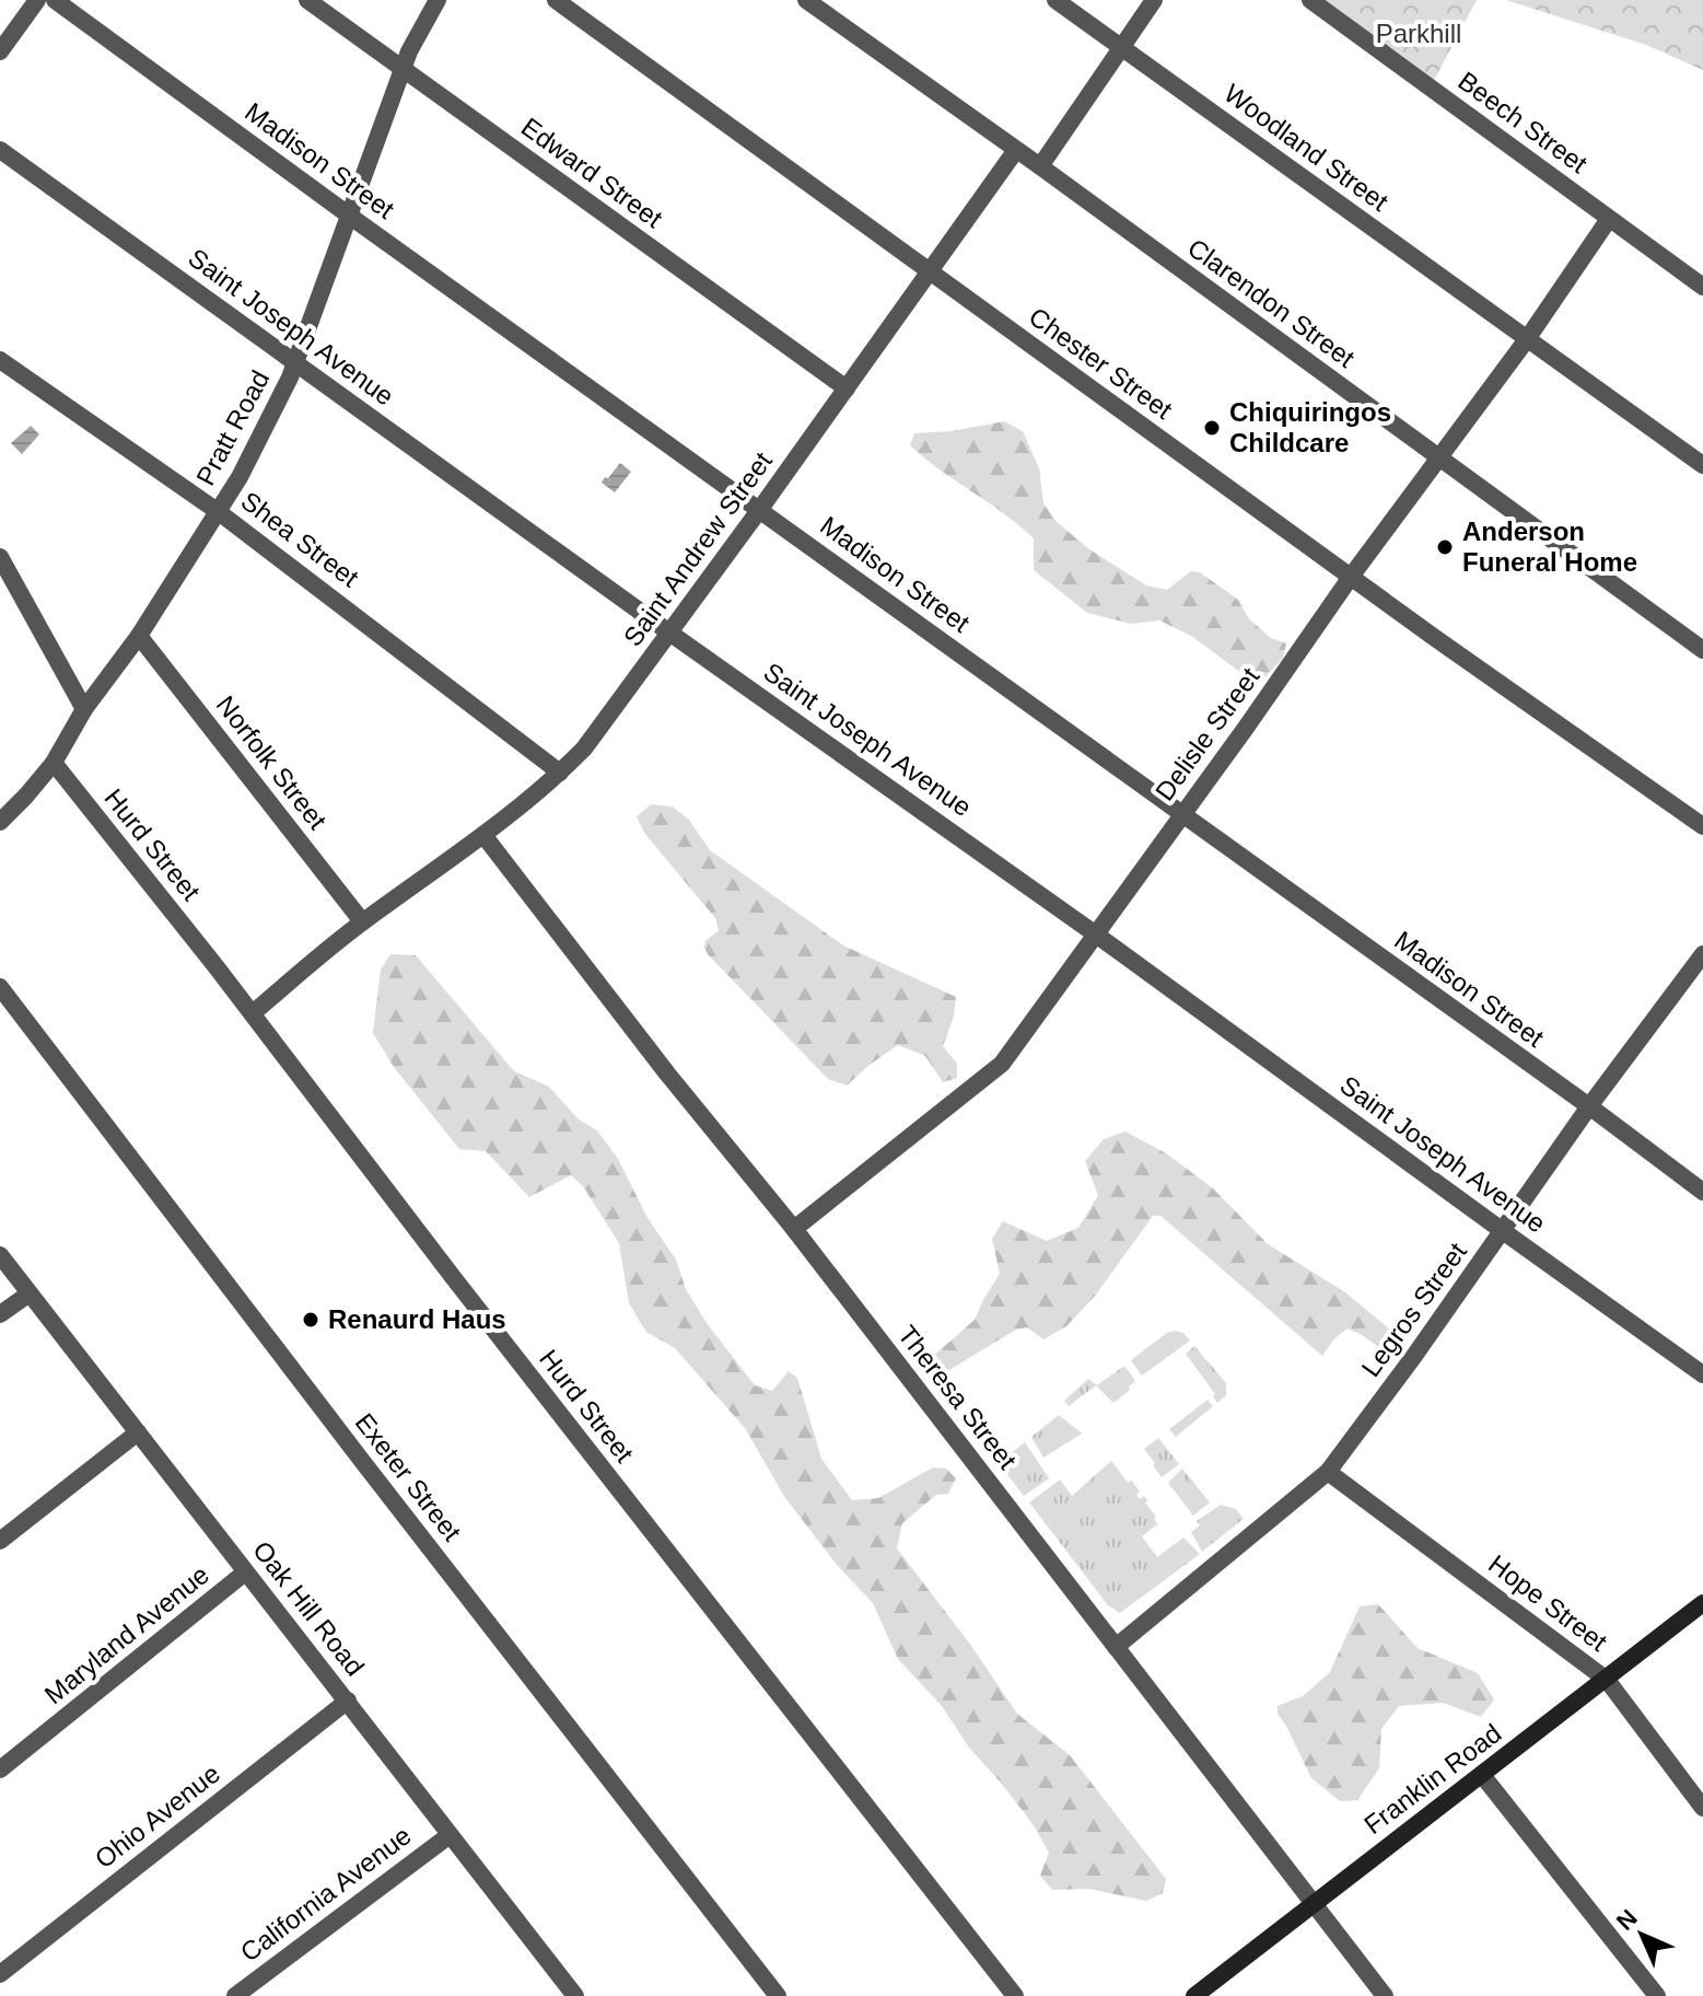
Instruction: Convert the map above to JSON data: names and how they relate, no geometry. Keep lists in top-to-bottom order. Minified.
{"streets":{"main road":["Franklin Road"],"street":["Beech Street","Woodland Street","Madison Street","Edward Street","Clarendon Street","Saint Joseph Avenue","Chester Street","Pratt Road","Shea Street","Saint Andrew Street","Delisle Street","Norfolk Street","Hurd Street","Legros Street","Theresa Street","Exeter Street","Hope Street","Oak Hill Road","Maryland Avenue","Ohio Avenue","California Avenue"]},"crossings":[["Beech Street","Delisle Street"],["Woodland Street","Delisle Street"],["Madison Street","Pratt Road"],["Madison Street","Saint Andrew Street"],["Madison Street","Delisle Street"],["Madison Street","Legros Street"],["Edward Street","Pratt Road"],["Edward Street","Saint Andrew Street"],["Clarendon Street","Saint Andrew Street"],["Clarendon Street","Delisle Street"],["Saint Joseph Avenue","Pratt Road"],["Saint Joseph Avenue","Saint Andrew Street"],["Saint Joseph Avenue","Delisle Street"],["Saint Joseph Avenue","Legros Street"],["Chester Street","Saint Andrew Street"],["Chester Street","Delisle Street"],["Pratt Road","Shea Street"],["Pratt Road","Norfolk Street"],["Shea Street","Saint Andrew Street"],["Saint Andrew Street","Norfolk Street"],["Saint Andrew Street","Hurd Street"],["Saint Andrew Street","Theresa Street"],["Delisle Street","Theresa Street"],["Legros Street","Theresa Street"],["Legros Street","Hope Street"],["Theresa Street","Franklin Road"],["Hope Street","Franklin Road"],["Oak Hill Road","Maryland Avenue"],["Oak Hill Road","Ohio Avenue"],["Oak Hill Road","California Avenue"]],"parks":["Parkhill"],"places":["Chiquiringos Childcare","Anderson Funeral Home","Renaurd Haus"],"north":"top left"}
